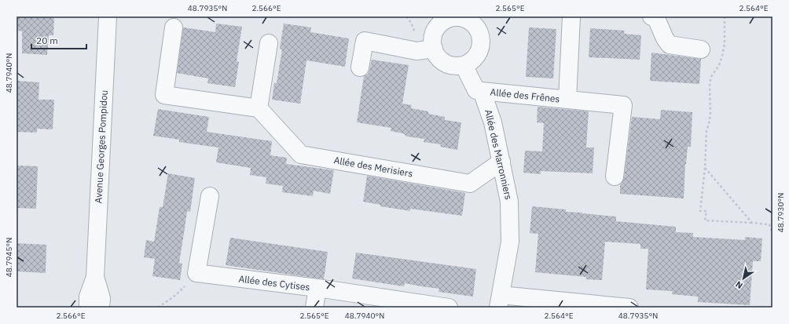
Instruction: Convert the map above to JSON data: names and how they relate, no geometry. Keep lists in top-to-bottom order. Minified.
{"streets":{"street":["Allée des Frênes","Avenue Georges Pompidou","Allée des Marronniers","Allée des Merisiers","Allée des Cytises"]},"crossings":[["Allée des Frênes","Allée des Marronniers"],["Allée des Marronniers","Allée des Merisiers"]],"scale_bar":"20 m","north":"bottom left","coordinates":["48.7935°N","2.566°E","2.565°E","2.564°E","48.7940°N","48.7930°N","48.7945°N"]}
